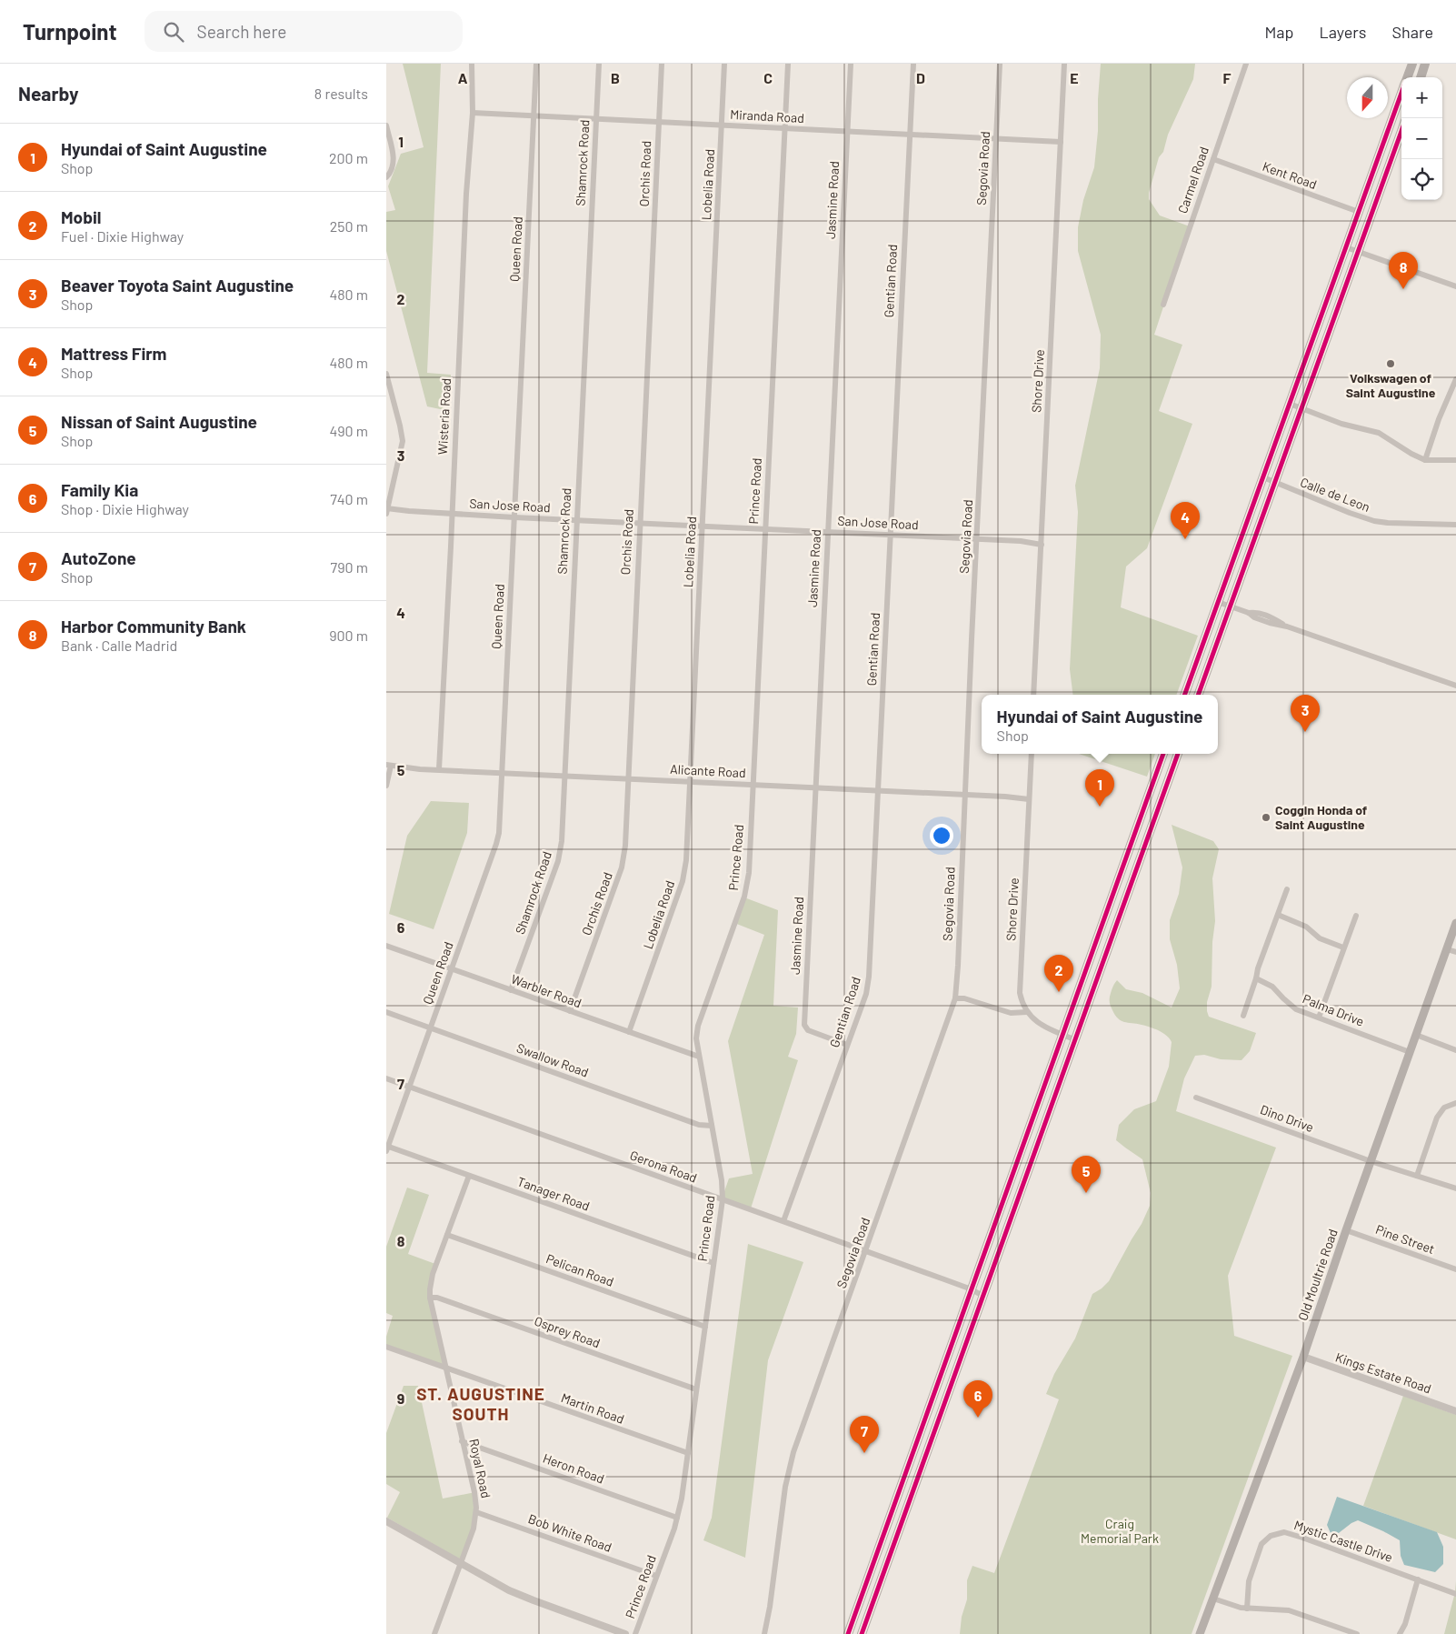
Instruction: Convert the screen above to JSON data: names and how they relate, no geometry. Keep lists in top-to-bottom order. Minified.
{"streets":{"main road":["Old Moultrie Road"],"street":["Miranda Road","Shamrock Road","Segovia Road","Orchis Road","Kent Road","Carmel Road","Lobelia Road","Jasmine Road","Queen Road","Gentian Road","Shore Drive","Wisteria Road","Prince Road","Calle de Leon","San Jose Road","Alicante Road","Warbler Road","Palma Drive","Swallow Road","Dino Drive","Gerona Road","Tanager Road","Pine Street","Pelican Road","Osprey Road","Kings Estate Road","Martin Road","Royal Road","Heron Road","Bob White Road","Mystic Castle Drive"]},"crossings":[["Miranda Road","Shamrock Road"],["Miranda Road","Segovia Road"],["Miranda Road","Orchis Road"],["Miranda Road","Lobelia Road"],["Miranda Road","Jasmine Road"],["Miranda Road","Queen Road"],["Miranda Road","Gentian Road"],["Miranda Road","Shore Drive"],["Miranda Road","Wisteria Road"],["Miranda Road","Prince Road"],["Shamrock Road","San Jose Road"],["Shamrock Road","Alicante Road"],["Shamrock Road","Warbler Road"],["Segovia Road","San Jose Road"],["Segovia Road","Alicante Road"],["Segovia Road","Gerona Road"],["Orchis Road","San Jose Road"],["Orchis Road","Alicante Road"],["Orchis Road","Warbler Road"],["Kent Road","Carmel Road"],["Lobelia Road","San Jose Road"],["Lobelia Road","Alicante Road"],["Lobelia Road","Warbler Road"],["Jasmine Road","Gentian Road"],["Jasmine Road","San Jose Road"],["Jasmine Road","Alicante Road"],["Queen Road","San Jose Road"],["Queen Road","Alicante Road"],["Queen Road","Warbler Road"],["Queen Road","Swallow Road"],["Queen Road","Gerona Road"],["Queen Road","Tanager Road"],["Gentian Road","San Jose Road"],["Gentian Road","Alicante Road"],["Gentian Road","Gerona Road"],["Shore Drive","San Jose Road"],["Shore Drive","Alicante Road"],["Wisteria Road","San Jose Road"],["Wisteria Road","Alicante Road"],["Prince Road","San Jose Road"],["Prince Road","Alicante Road"],["Prince Road","Warbler Road"],["Prince Road","Swallow Road"],["Prince Road","Gerona Road"],["Prince Road","Tanager Road"],["Prince Road","Pelican Road"],["Prince Road","Osprey Road"],["Prince Road","Martin Road"],["Prince Road","Heron Road"],["Prince Road","Bob White Road"],["Palma Drive","Old Moultrie Road"],["Dino Drive","Old Moultrie Road"],["Tanager Road","Royal Road"],["Pine Street","Old Moultrie Road"],["Pelican Road","Royal Road"],["Old Moultrie Road","Kings Estate Road"],["Osprey Road","Royal Road"],["Martin Road","Royal Road"],["Royal Road","Heron Road"],["Royal Road","Bob White Road"]],"districts":["ST. AUGUSTINE SOUTH"],"parks":["Craig Memorial Park"],"places":["Volkswagen of Saint Augustine","Coggin Honda of Saint Augustine"],"north":"bottom","page":{"header":"Turnpoint","search":"Search here","nav":["Map","Layers","Share"],"heading":["Nearby","8 results"],"map_buttons":["+","−"],"list":[{"mark":"1","name":"Hyundai of Saint Augustine","note":"Shop","value":"200 m"},{"mark":"2","name":"Mobil","note":"Fuel · Dixie Highway","value":"250 m"},{"mark":"3","name":"Beaver Toyota Saint Augustine","note":"Shop","value":"480 m"},{"mark":"4","name":"Mattress Firm","note":"Shop","value":"480 m"},{"mark":"5","name":"Nissan of Saint Augustine","note":"Shop","value":"490 m"},{"mark":"6","name":"Family Kia","note":"Shop · Dixie Highway","value":"740 m"},{"mark":"7","name":"AutoZone","note":"Shop","value":"790 m"},{"mark":"8","name":"Harbor Community Bank","note":"Bank · Calle Madrid","value":"900 m"}],"pins":["8","4","3","1","2","5","6","7"],"popup":["Hyundai of Saint Augustine","Shop"]},"grid":{"columns":["A","B","C","D","E","F"],"rows":["1","2","3","4","5","6","7","8","9"]}}
